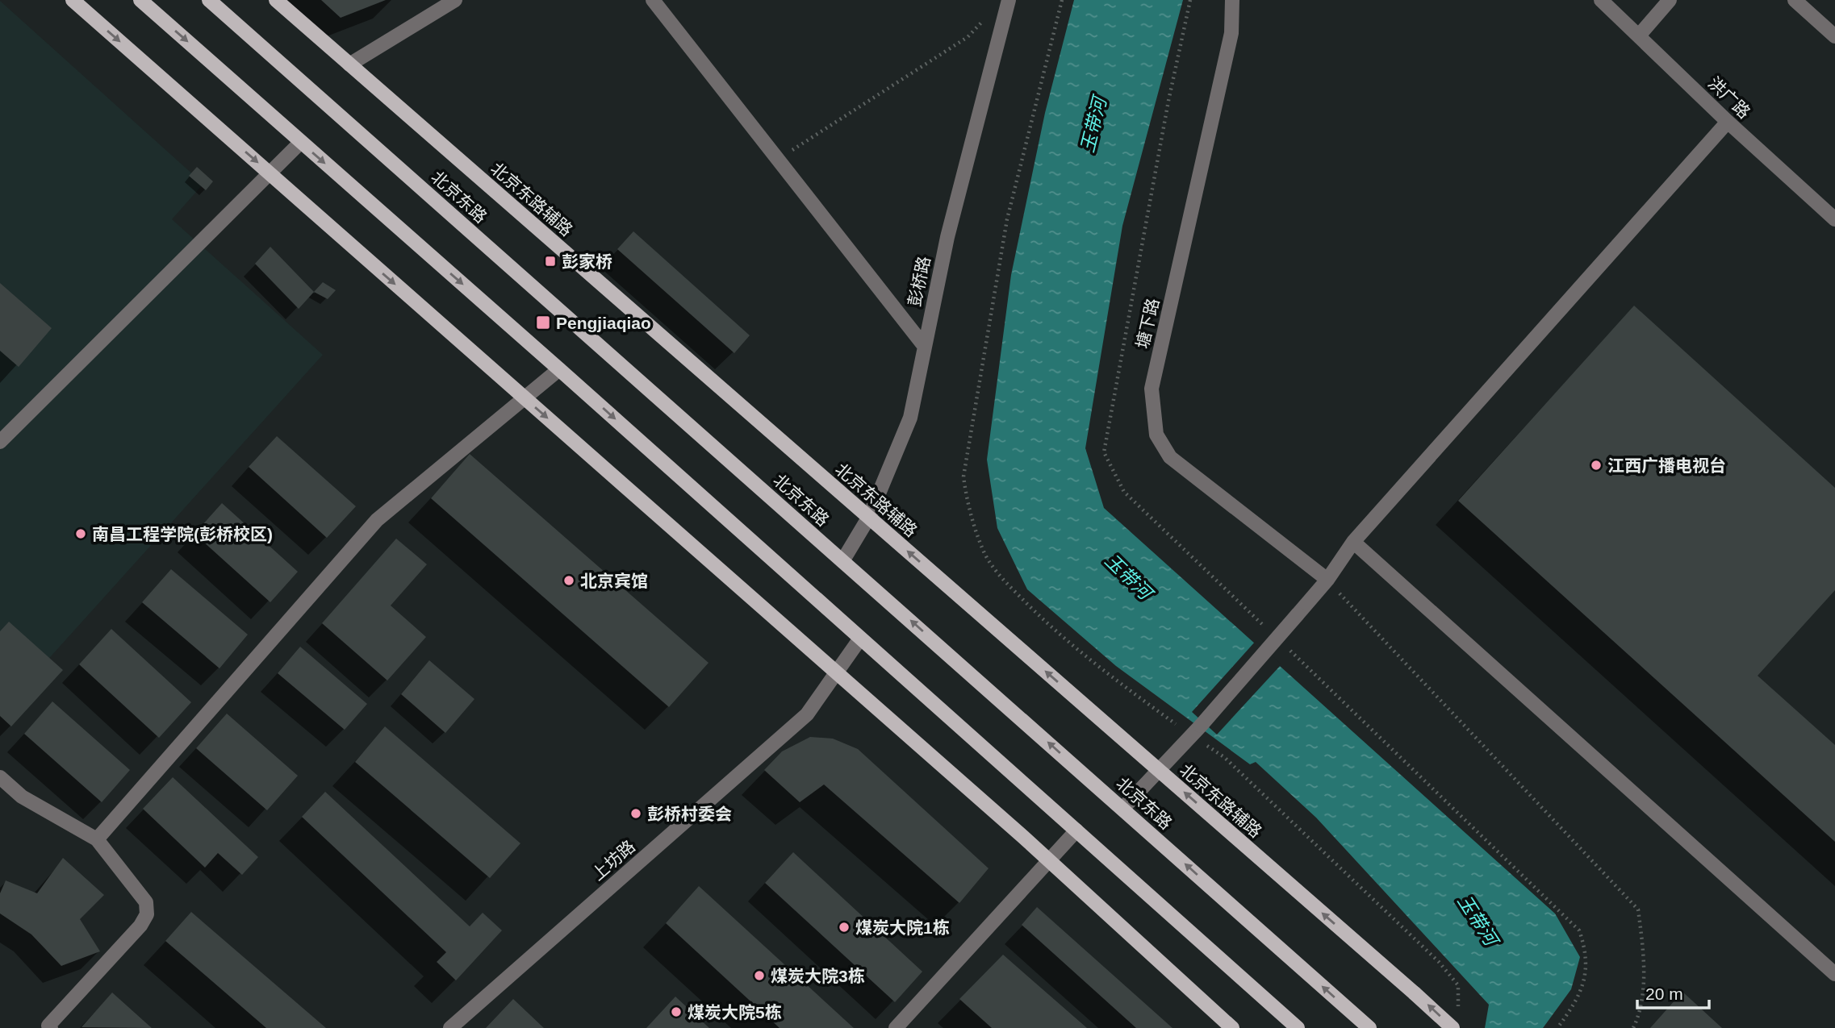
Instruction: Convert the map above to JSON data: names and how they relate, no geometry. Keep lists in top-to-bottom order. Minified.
{"streets":{"main road":["北京东路","北京东路辅路"],"street":["洪广路","彭桥路","塘下路","上坊路"]},"crossings":[["北京东路","彭桥路"],["北京东路辅路","彭桥路"]],"water":["玉带河"],"places":{"transit":["彭家桥","Pengjiaqiao"],"other":["江西广播电视台","南昌工程学院(彭桥校区)","北京宾馆","彭桥村委会","煤炭大院1栋","煤炭大院3栋","煤炭大院5栋"]},"scale_bar":"20 m"}
